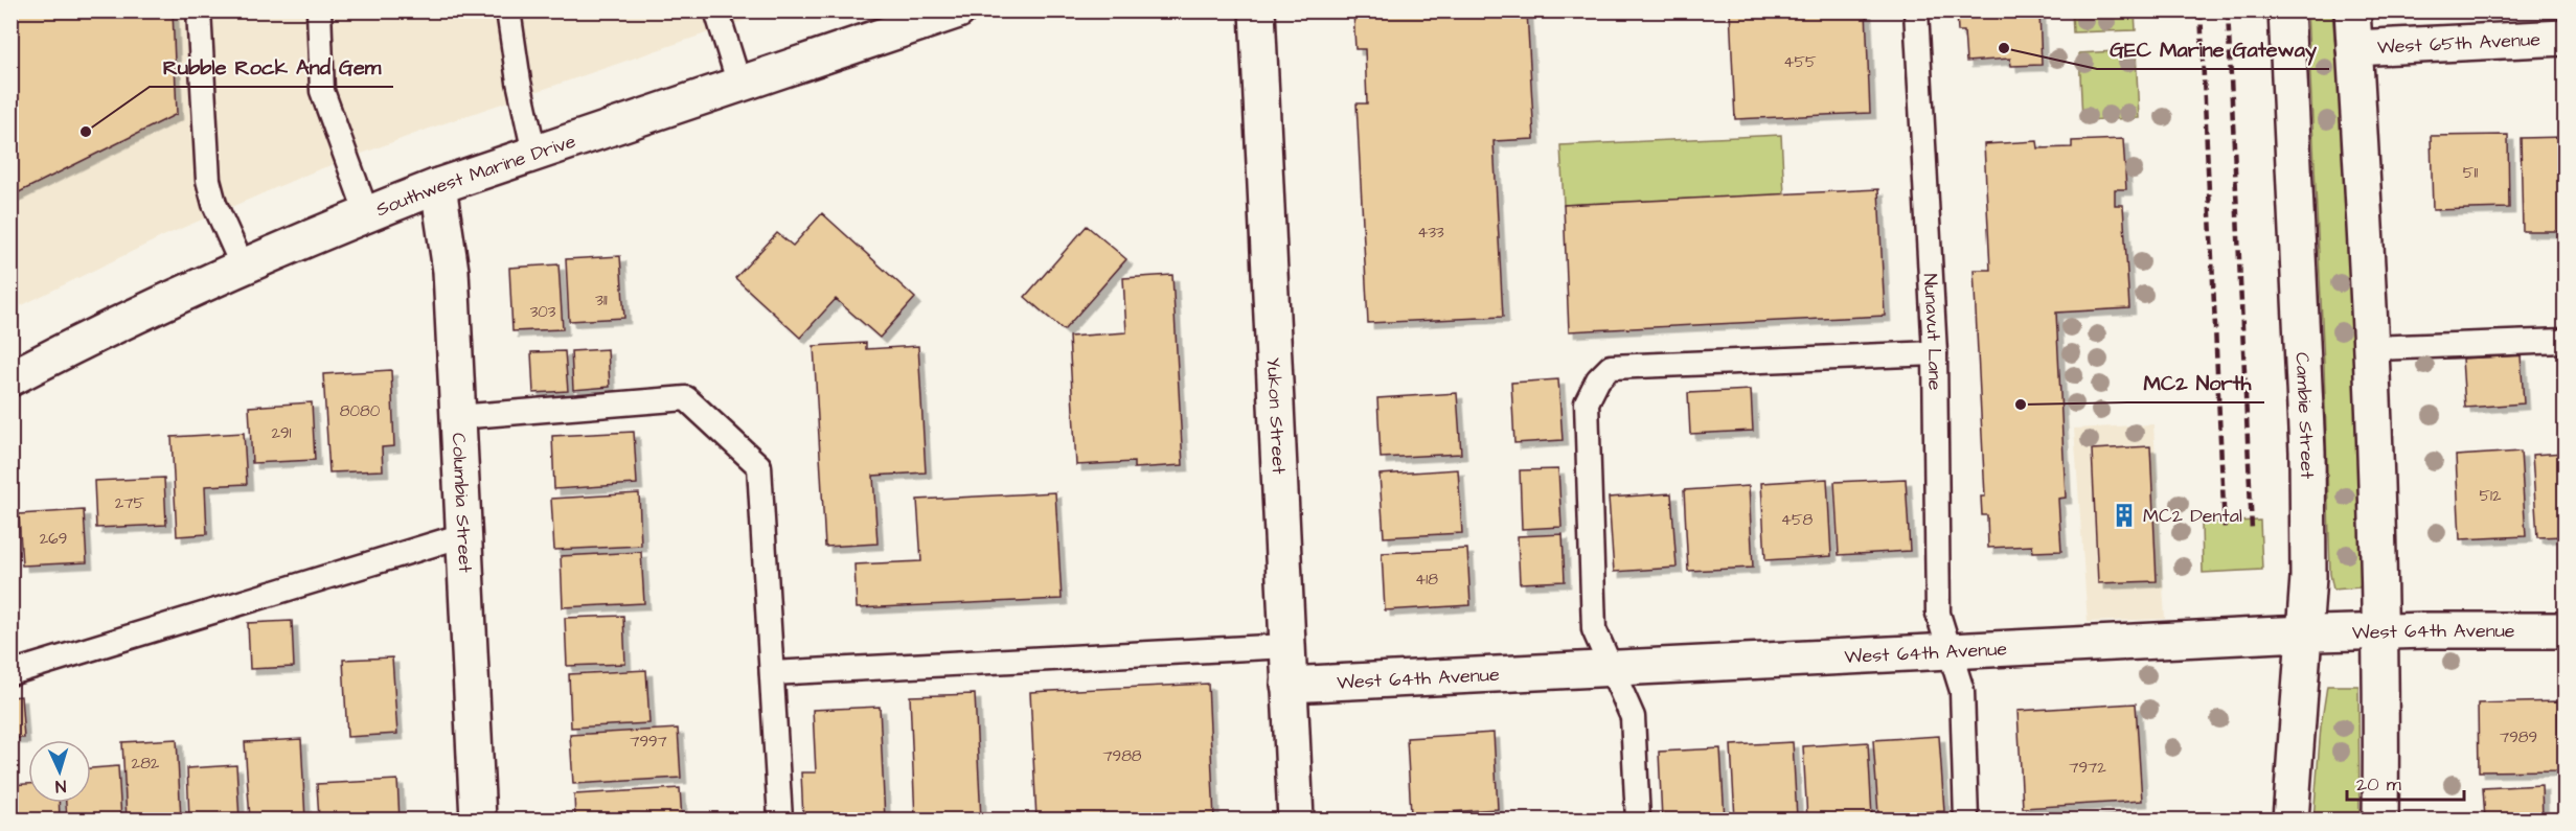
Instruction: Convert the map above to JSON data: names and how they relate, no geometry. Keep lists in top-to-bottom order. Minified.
{"streets":{"street":["West 65th Avenue","Southwest Marine Drive","Yukon Street","Cambie Street","Columbia Street","West 64th Avenue"],"lane":["Nunavut Lane"]},"crossings":[["Southwest Marine Drive","Columbia Street"],["Nunavut Lane","West 64th Avenue"],["Yukon Street","West 64th Avenue"],["Cambie Street","West 64th Avenue"]],"places":{"other":["GEC Marine Gateway","Rubble Rock And Gem","MC2 North"],"building":["MC2 Dental"]},"house_numbers":["455","511","433","311","303","8080","291","512","275","458","269","418","7989","7997","7988","282","7972"],"scale_bar":"20 m","north":"bottom"}
